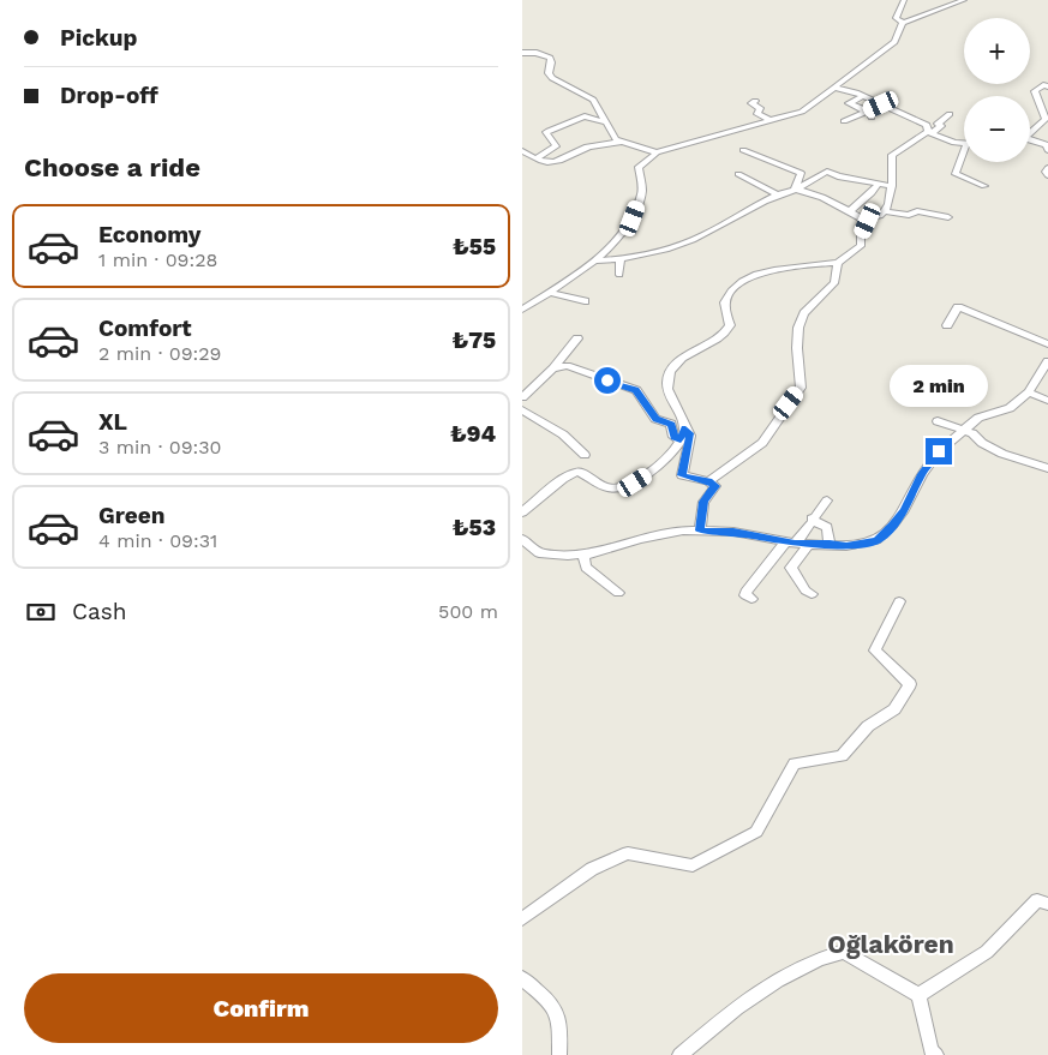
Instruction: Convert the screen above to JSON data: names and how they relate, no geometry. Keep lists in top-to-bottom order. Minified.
{"districts":["Oğlakören"],"page":{"banner":["Pickup","Drop-off"],"map_buttons":["+","−"],"heading":"Choose a ride","list":[{"name":"Economy","note":"1 min · 09:28","value":"₺55"},{"name":"Comfort","note":"2 min · 09:29","value":"₺75"},{"name":"XL","note":"3 min · 09:30","value":"₺94"},{"name":"Green","note":"4 min · 09:31","value":"₺53"}],"bubble":"2 min","pay":["Cash","500 m"],"buttons":"Confirm"}}
